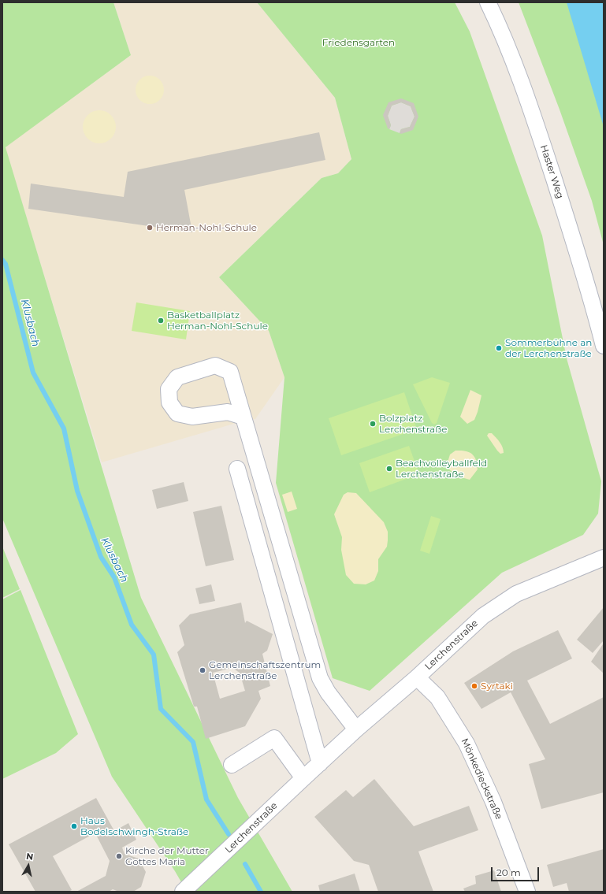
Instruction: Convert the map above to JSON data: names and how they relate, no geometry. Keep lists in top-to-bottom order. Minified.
{"streets":{"street":["Haster Weg","Lerchenstraße","Mönkedieckstraße"]},"crossings":[["Lerchenstraße","Mönkedieckstraße"]],"water":["Klusbach"],"parks":["Friedensgarten"],"places":["Herman-Nohl-Schule","Basketballplatz Herman-Nohl-Schule","Sommerbühne an der Lerchenstraße","Bolzplatz Lerchenstraße","Beachvolleyballfeld Lerchenstraße","Gemeinschaftszentrum Lerchenstraße","Syrtaki","Haus Bodelschwingh-Straße","Kirche der Mutter Gottes Maria"],"scale_bar":"20 m","north":"top"}
